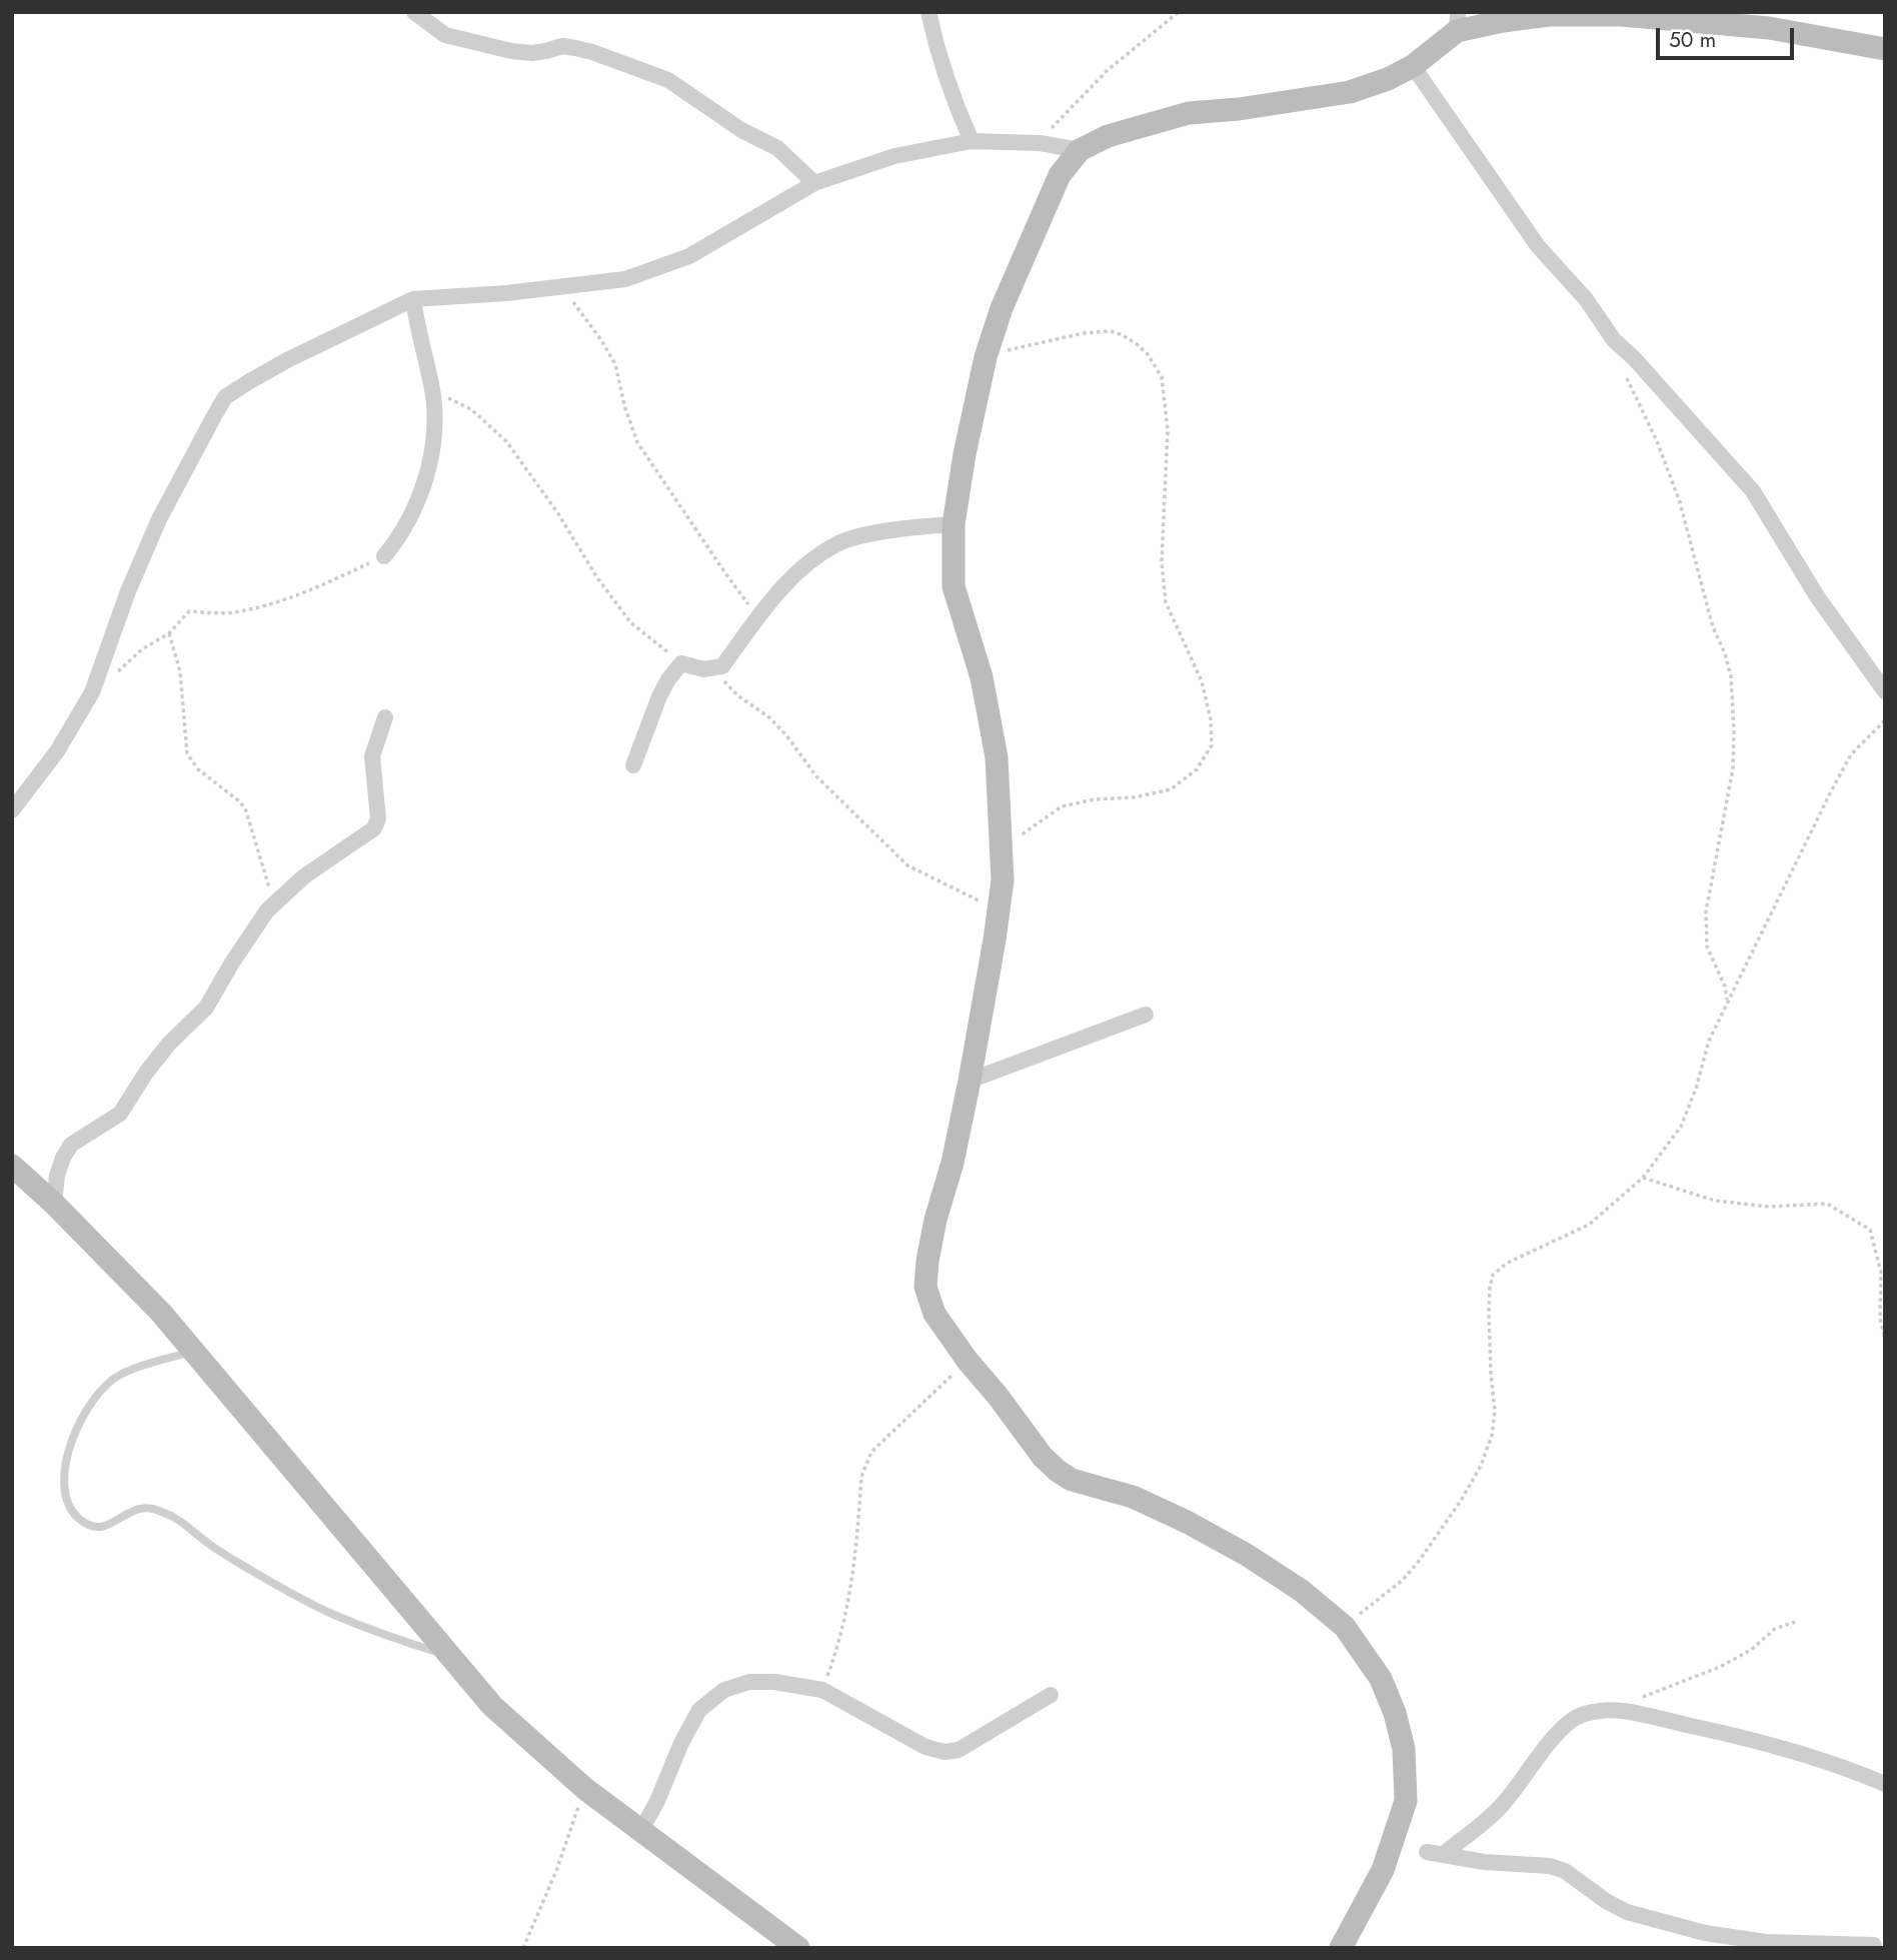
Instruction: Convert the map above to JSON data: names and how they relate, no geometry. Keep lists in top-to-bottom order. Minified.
{"scale_bar":"50 m"}
